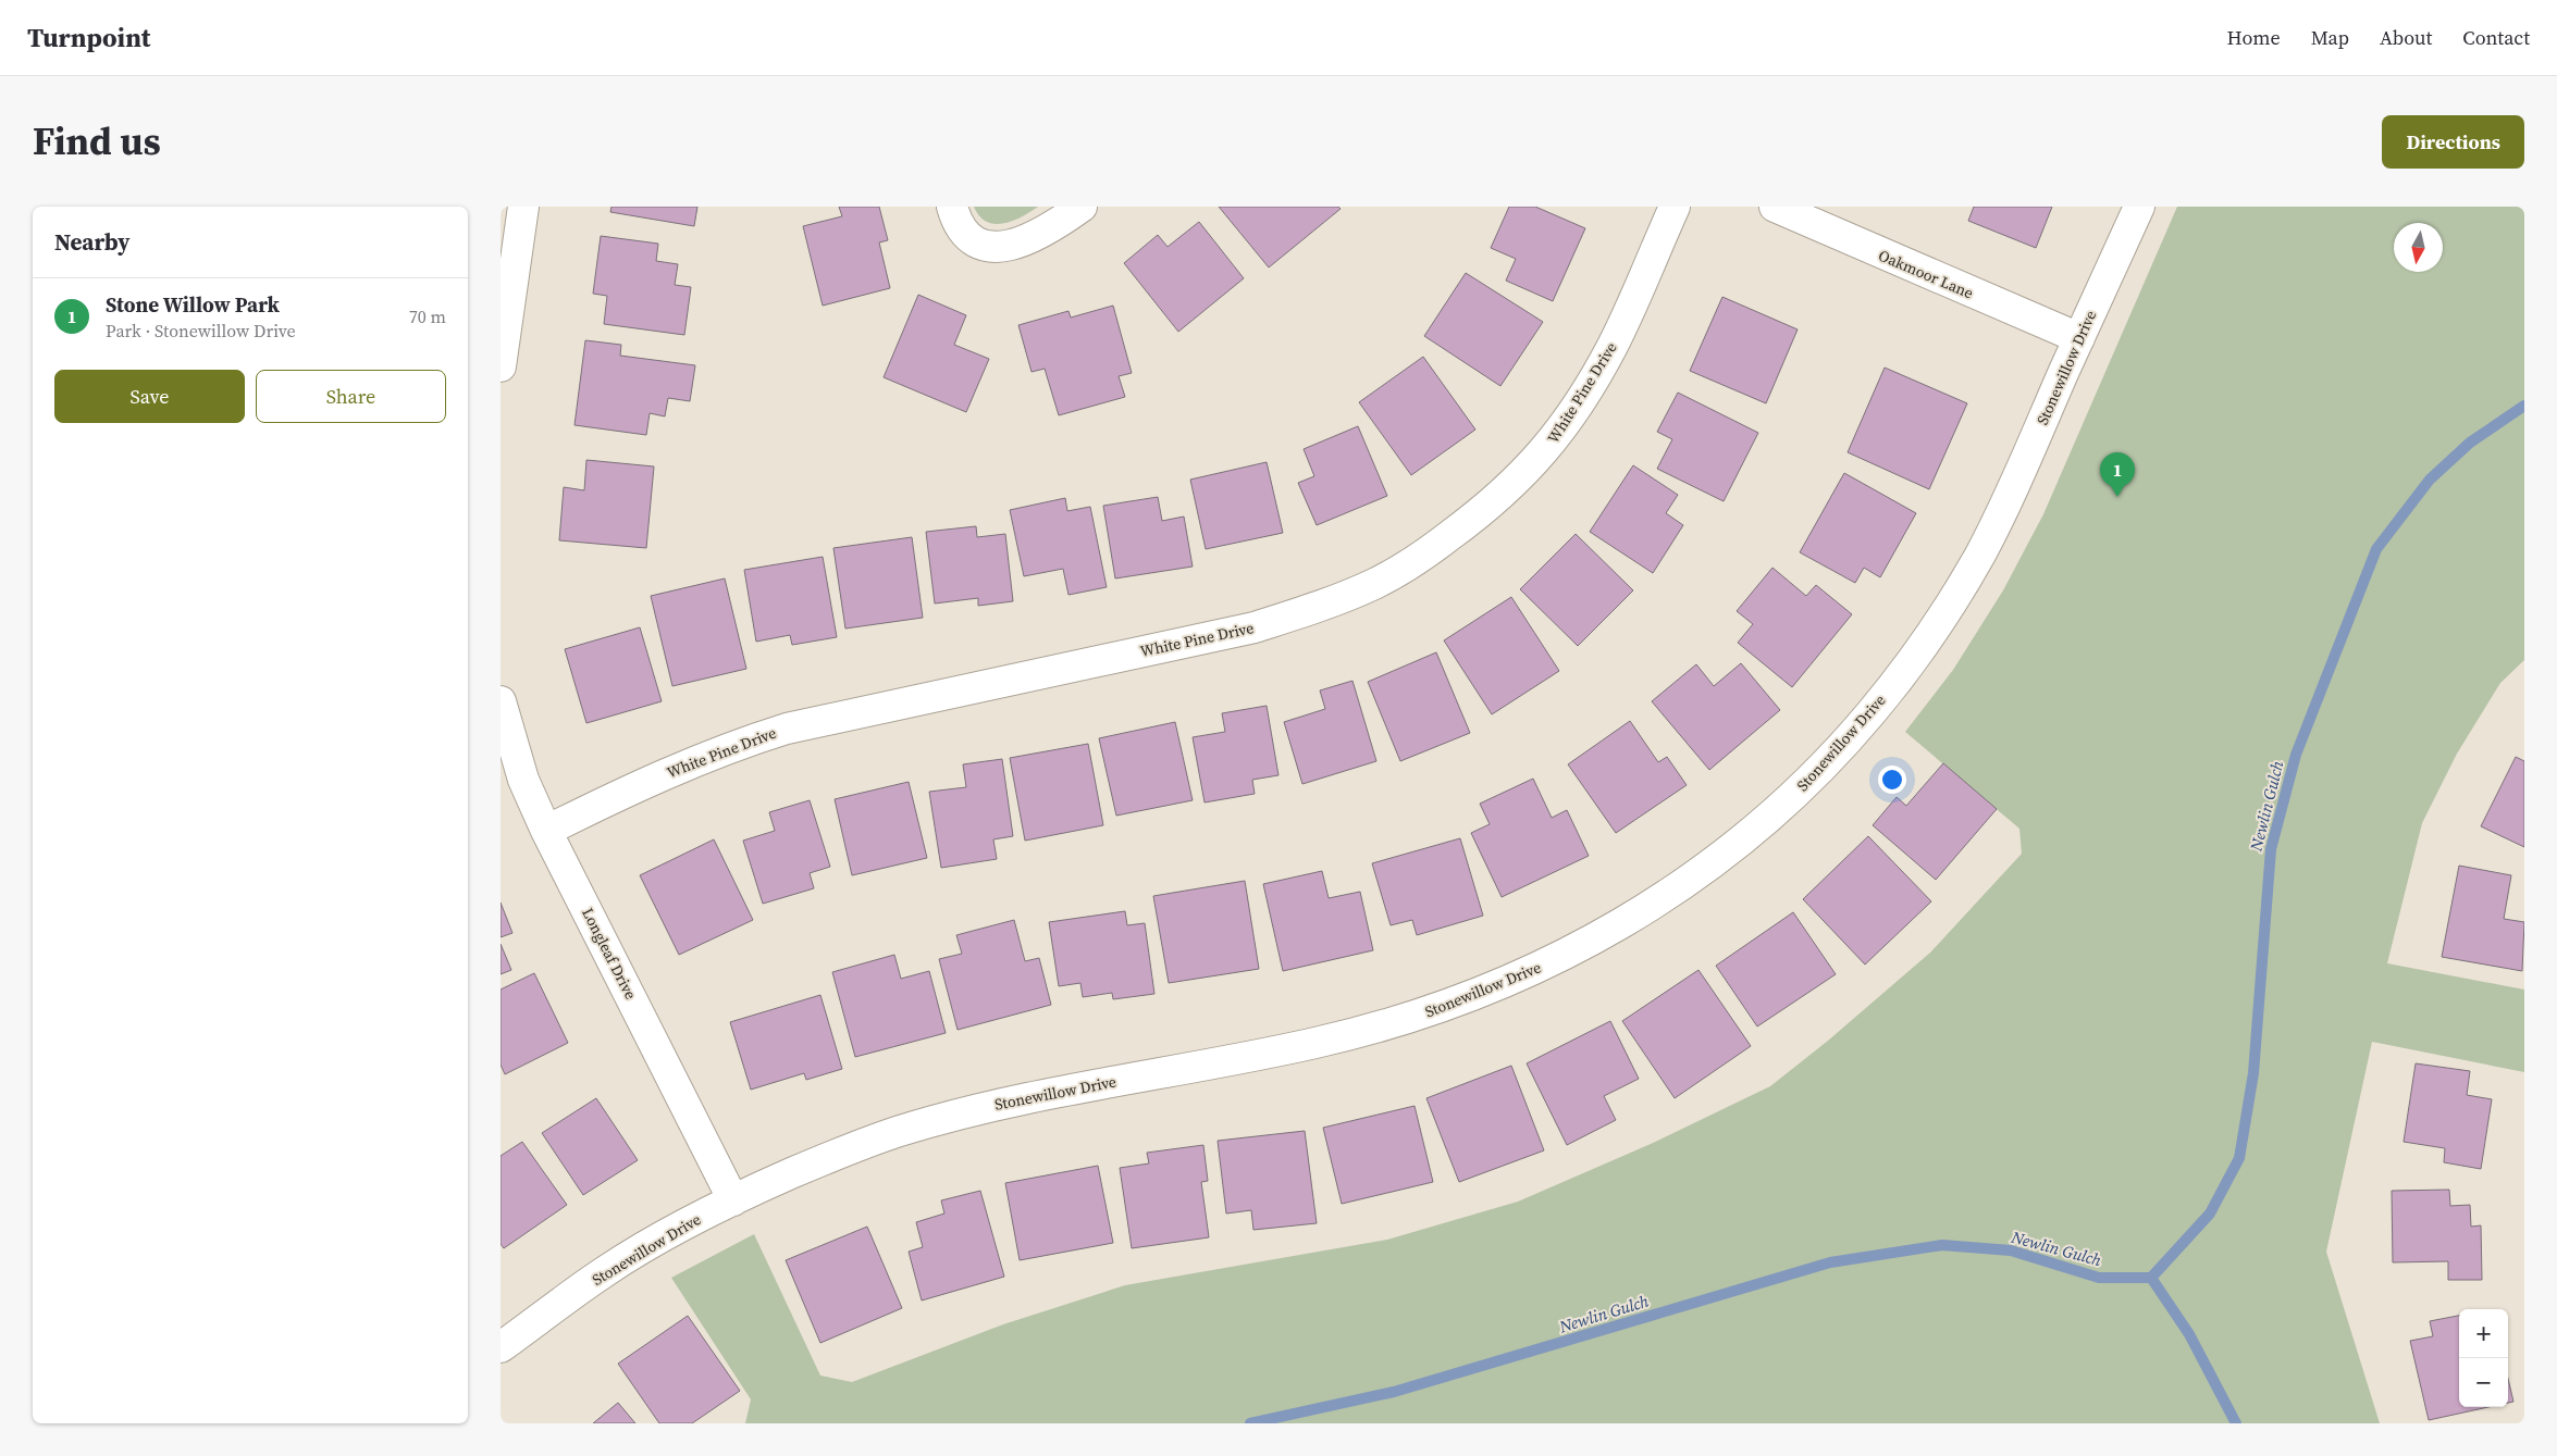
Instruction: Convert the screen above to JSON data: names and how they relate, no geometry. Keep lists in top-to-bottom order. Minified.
{"streets":{"street":["Oakmoor Lane","Stonewillow Drive","White Pine Drive","Longleaf Drive"]},"crossings":[["Oakmoor Lane","Stonewillow Drive"],["Stonewillow Drive","Longleaf Drive"],["White Pine Drive","Longleaf Drive"]],"water":["Newlin Gulch"],"north":"bottom","page":{"header":"Turnpoint","nav":["Home","Map","About","Contact"],"title":"Find us","buttons":["Directions",["Save","Share"]],"heading":"Nearby","list":[{"mark":"1","name":"Stone Willow Park","note":"Park · Stonewillow Drive","value":"70 m"}],"pins":"1","map_buttons":["+","−"]}}
